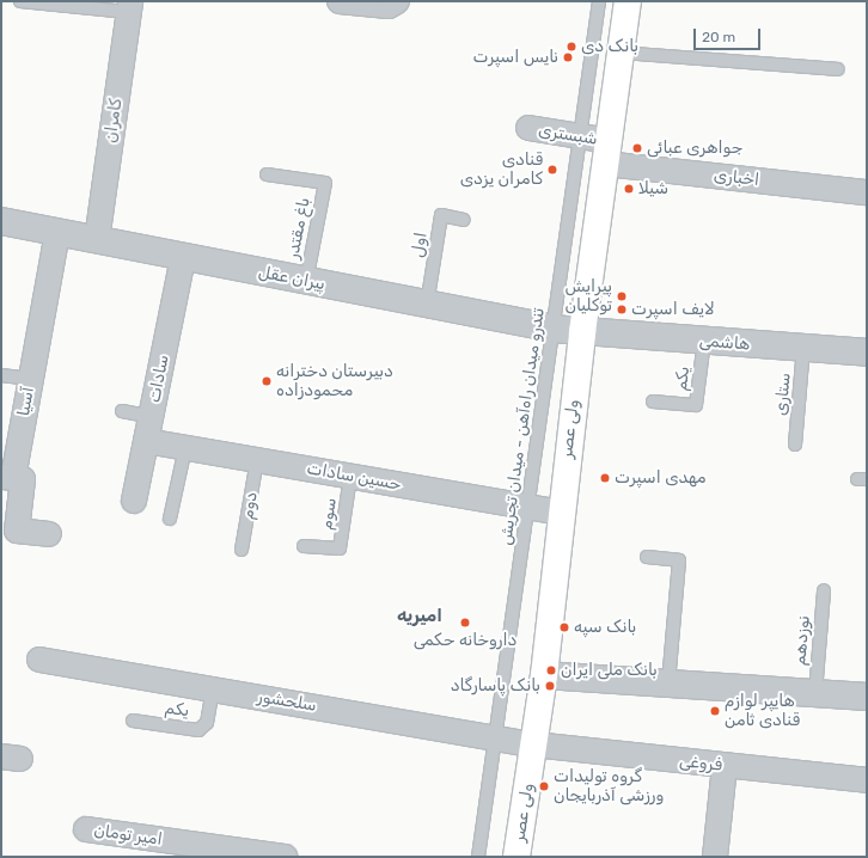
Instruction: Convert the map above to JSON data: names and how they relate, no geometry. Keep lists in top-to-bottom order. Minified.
{"streets":{"main road":["ولی عصر"],"street":["کامران","شبستری","اخباری","پیران عقل","هاشمی","سادات","آسیا","حسین سادات","سلحشور","فروغی","امیر تومان"],"lane":["باغ مقتدر","اول","یکم","ستاری","تندرو میدان راه‌آهن - میدان تجریش","دوم","سوم","نوزدهم"]},"crossings":[["کامران","پیران عقل"],["شبستری","اخباری"],["شبستری","تندرو میدان راه‌آهن - میدان تجریش"],["شبستری","ولی عصر"],["اخباری","ولی عصر"],["باغ مقتدر","پیران عقل"],["اول","پیران عقل"],["پیران عقل","هاشمی"],["پیران عقل","سادات"],["پیران عقل","آسیا"],["پیران عقل","تندرو میدان راه‌آهن - میدان تجریش"],["پیران عقل","ولی عصر"],["هاشمی","یکم"],["هاشمی","ستاری"],["هاشمی","ولی عصر"],["سادات","حسین سادات"],["یکم","سلحشور"],["تندرو میدان راه‌آهن - میدان تجریش","حسین سادات"],["تندرو میدان راه‌آهن - میدان تجریش","سلحشور"],["ولی عصر","حسین سادات"],["ولی عصر","سلحشور"],["ولی عصر","فروغی"],["حسین سادات","دوم"],["حسین سادات","سوم"],["سلحشور","فروغی"]],"districts":["امیریه"],"places":["بانک دی","نایس اسپرت","جواهری عبائی","قنادی کامران یزدی","شیلا","پیرایش توکلیان","لایف اسپرت","دبیرستان دخترانه محمودزاده","مهدی اسپرت","داروخانه حکمی","بانک سپه","بانک ملی ایران","بانک پاسارگاد","هایپر لوازم قنادی ثامن","گروه تولیدات ورزشی آذربایجان"],"scale_bar":"20 m"}
